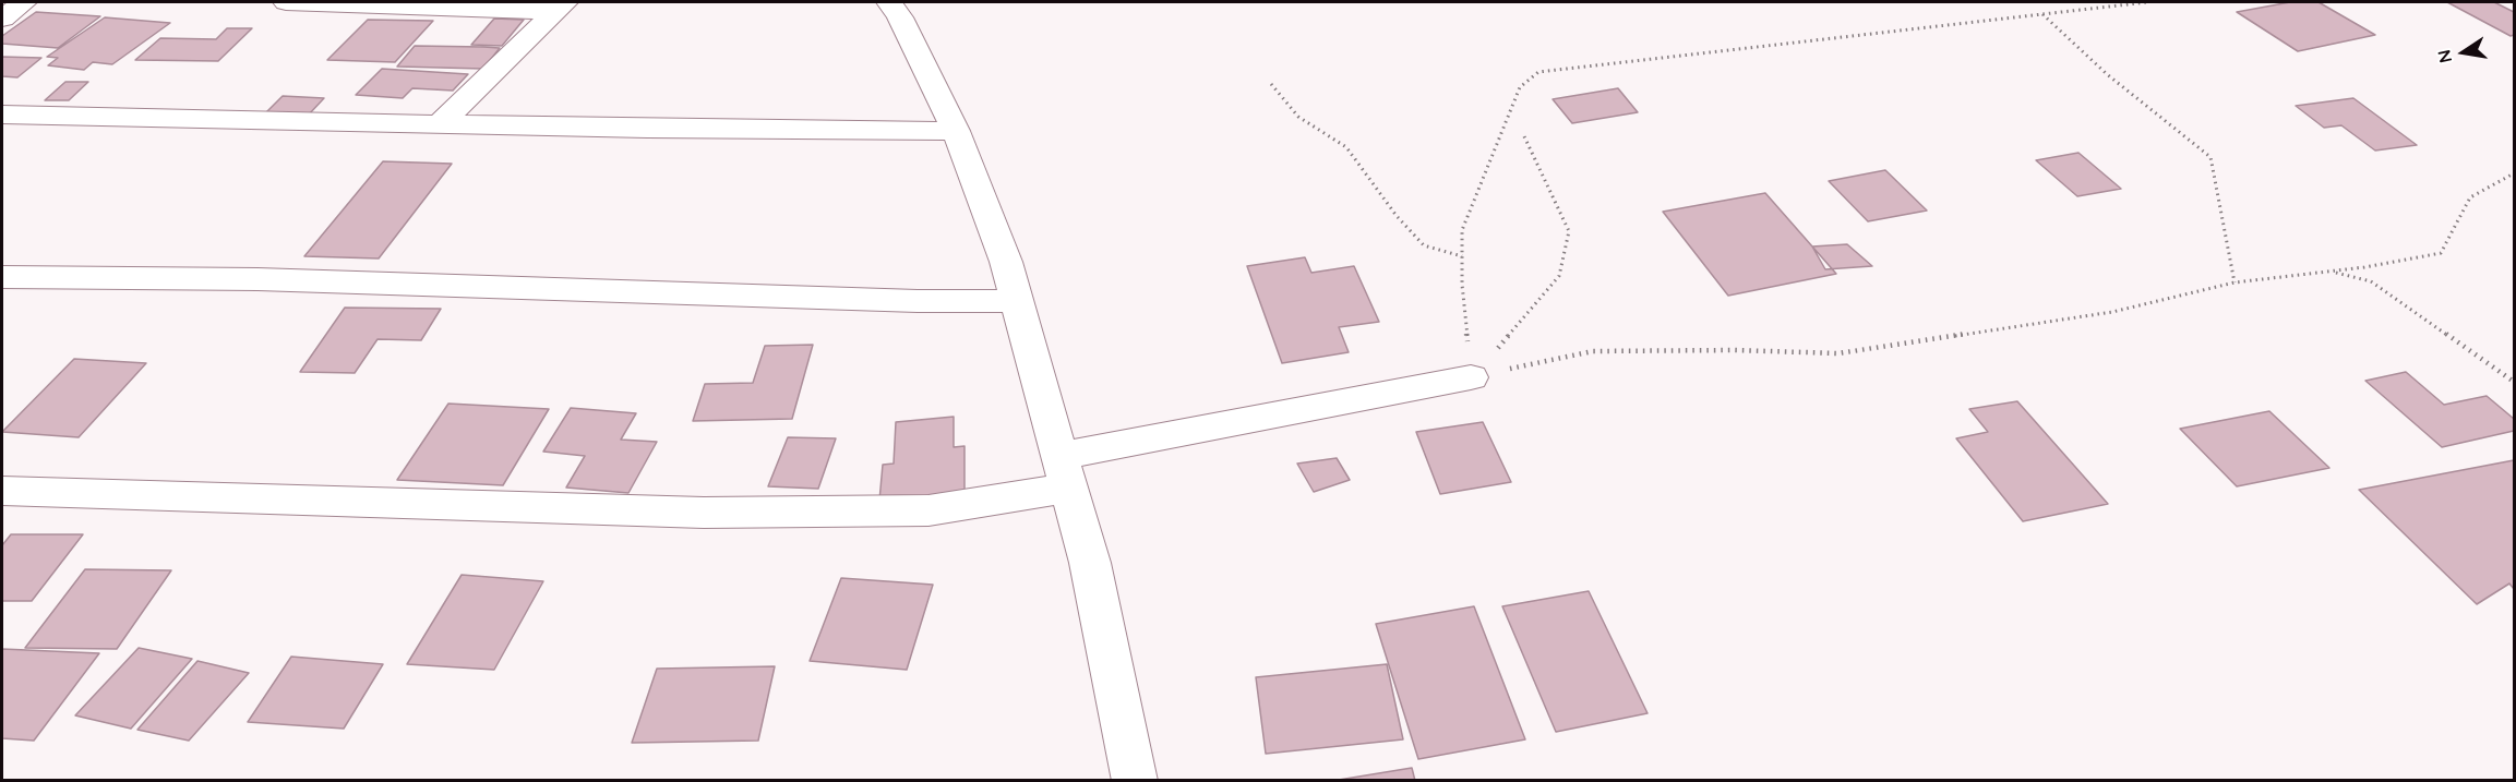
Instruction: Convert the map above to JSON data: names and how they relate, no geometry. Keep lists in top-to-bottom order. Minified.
{"north":"left"}
